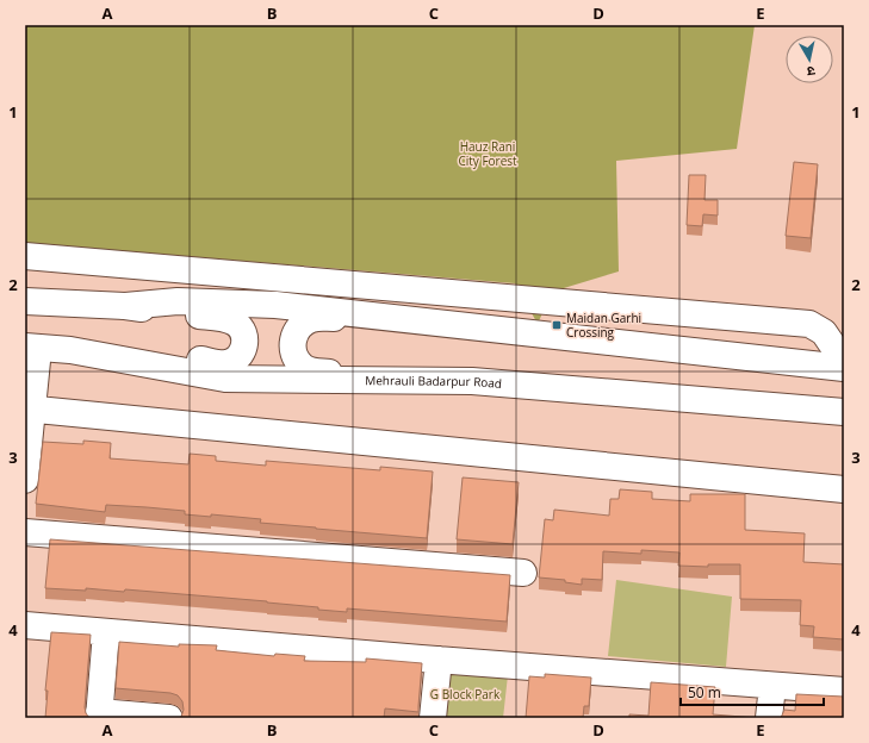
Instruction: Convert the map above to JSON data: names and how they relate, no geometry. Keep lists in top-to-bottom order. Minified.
{"streets":{"main road":["Mehrauli Badarpur Road"]},"parks":["Hauz Rani City Forest","G Block Park"],"places":{"transit":["Maidan Garhi Crossing"]},"scale_bar":"50 m","north":"bottom","grid":{"columns":["A","B","C","D","E"],"rows":["1","2","3","4"]}}
